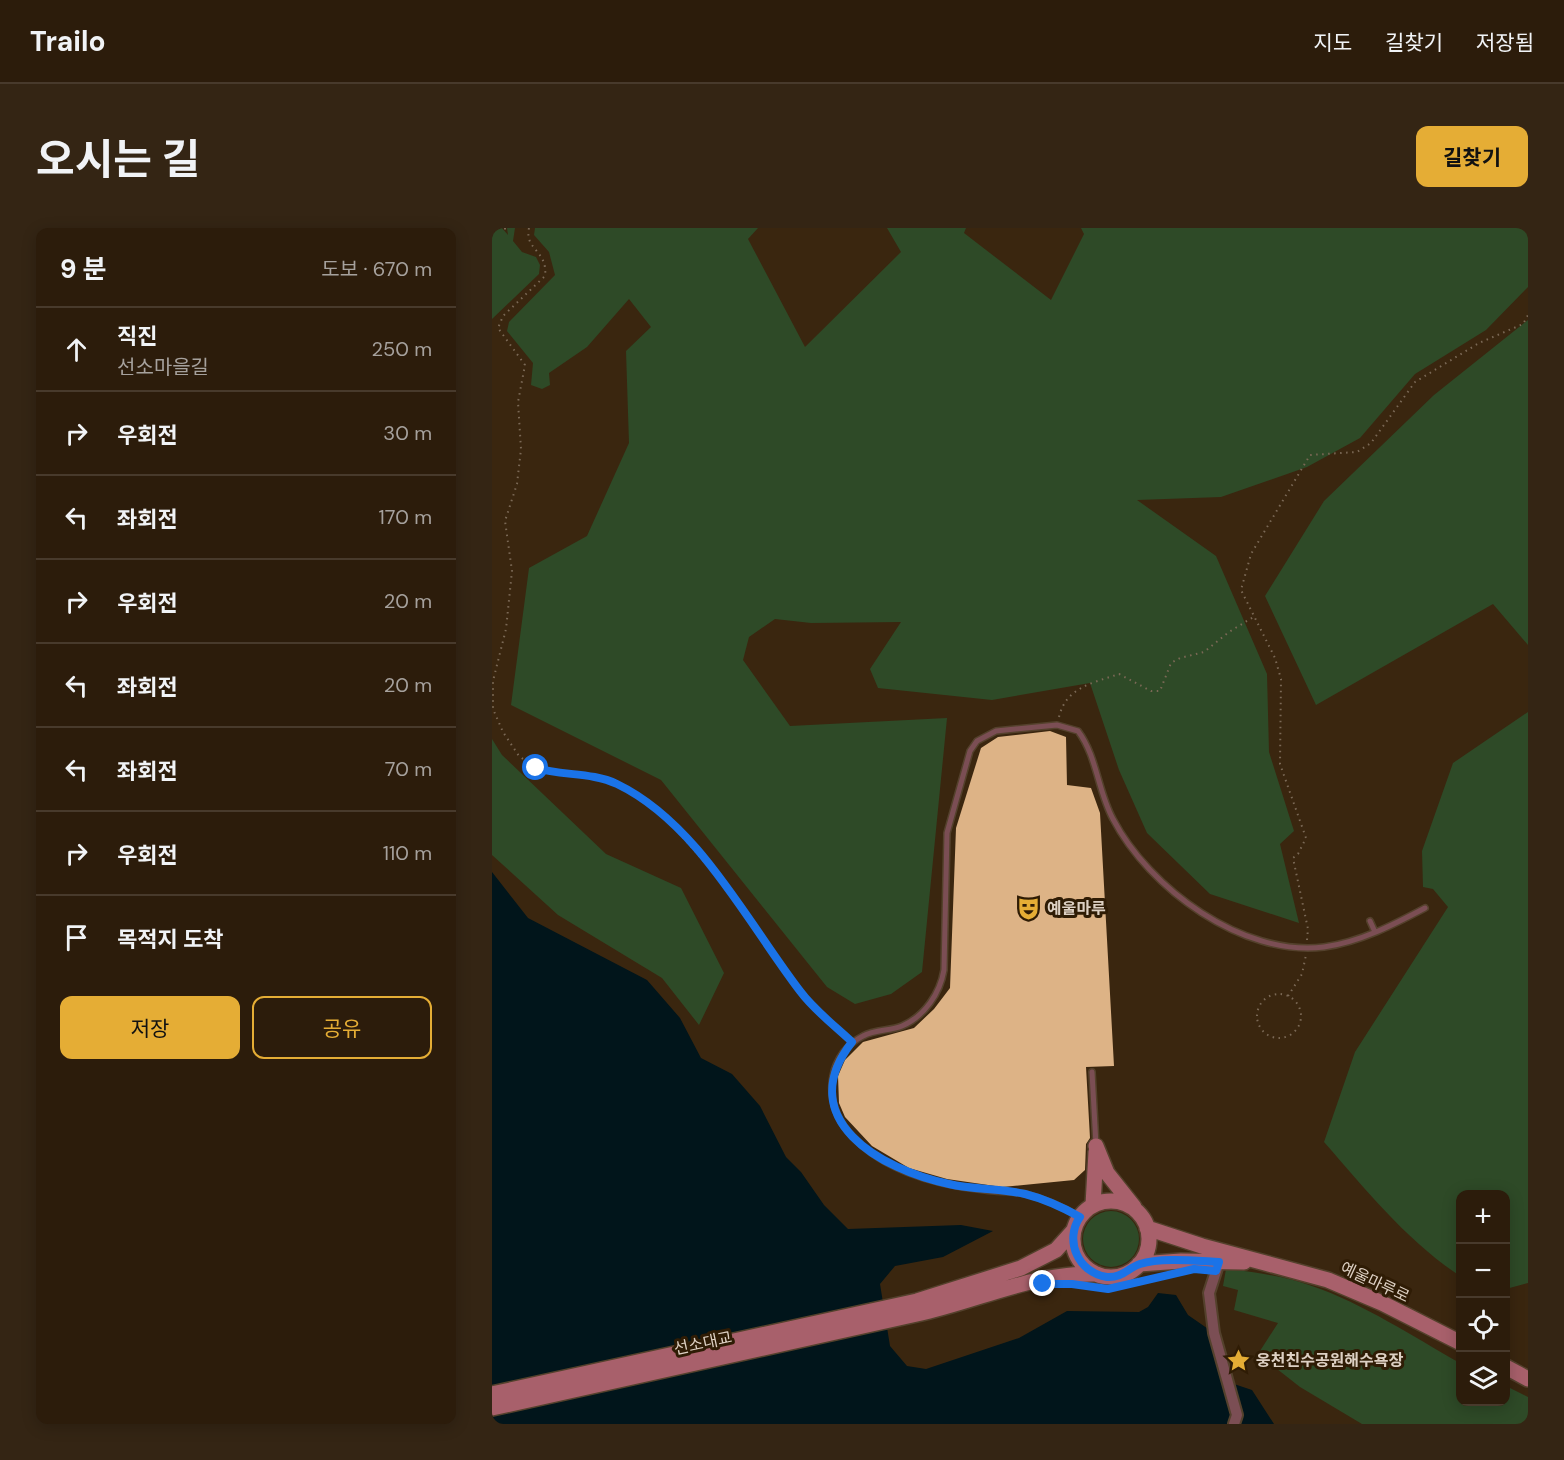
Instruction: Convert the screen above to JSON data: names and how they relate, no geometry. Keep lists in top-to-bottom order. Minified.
{"streets":{"street":["예울마루로","선소대교"]},"places":{"theatre":["예울마루"],"place":["웅천친수공원해수욕장"]},"page":{"header":"Trailo","nav":["지도","길찾기","저장됨"],"title":"오시는 길","buttons":["길찾기",["저장","공유"]],"heading":["9 분","도보 · 670 m"],"list":[["직진","선소마을길","250 m"],["우회전","30 m"],["좌회전","170 m"],["우회전","20 m"],["좌회전","20 m"],["좌회전","70 m"],["우회전","110 m"],"목적지 도착"],"map_buttons":["+","−"]}}
